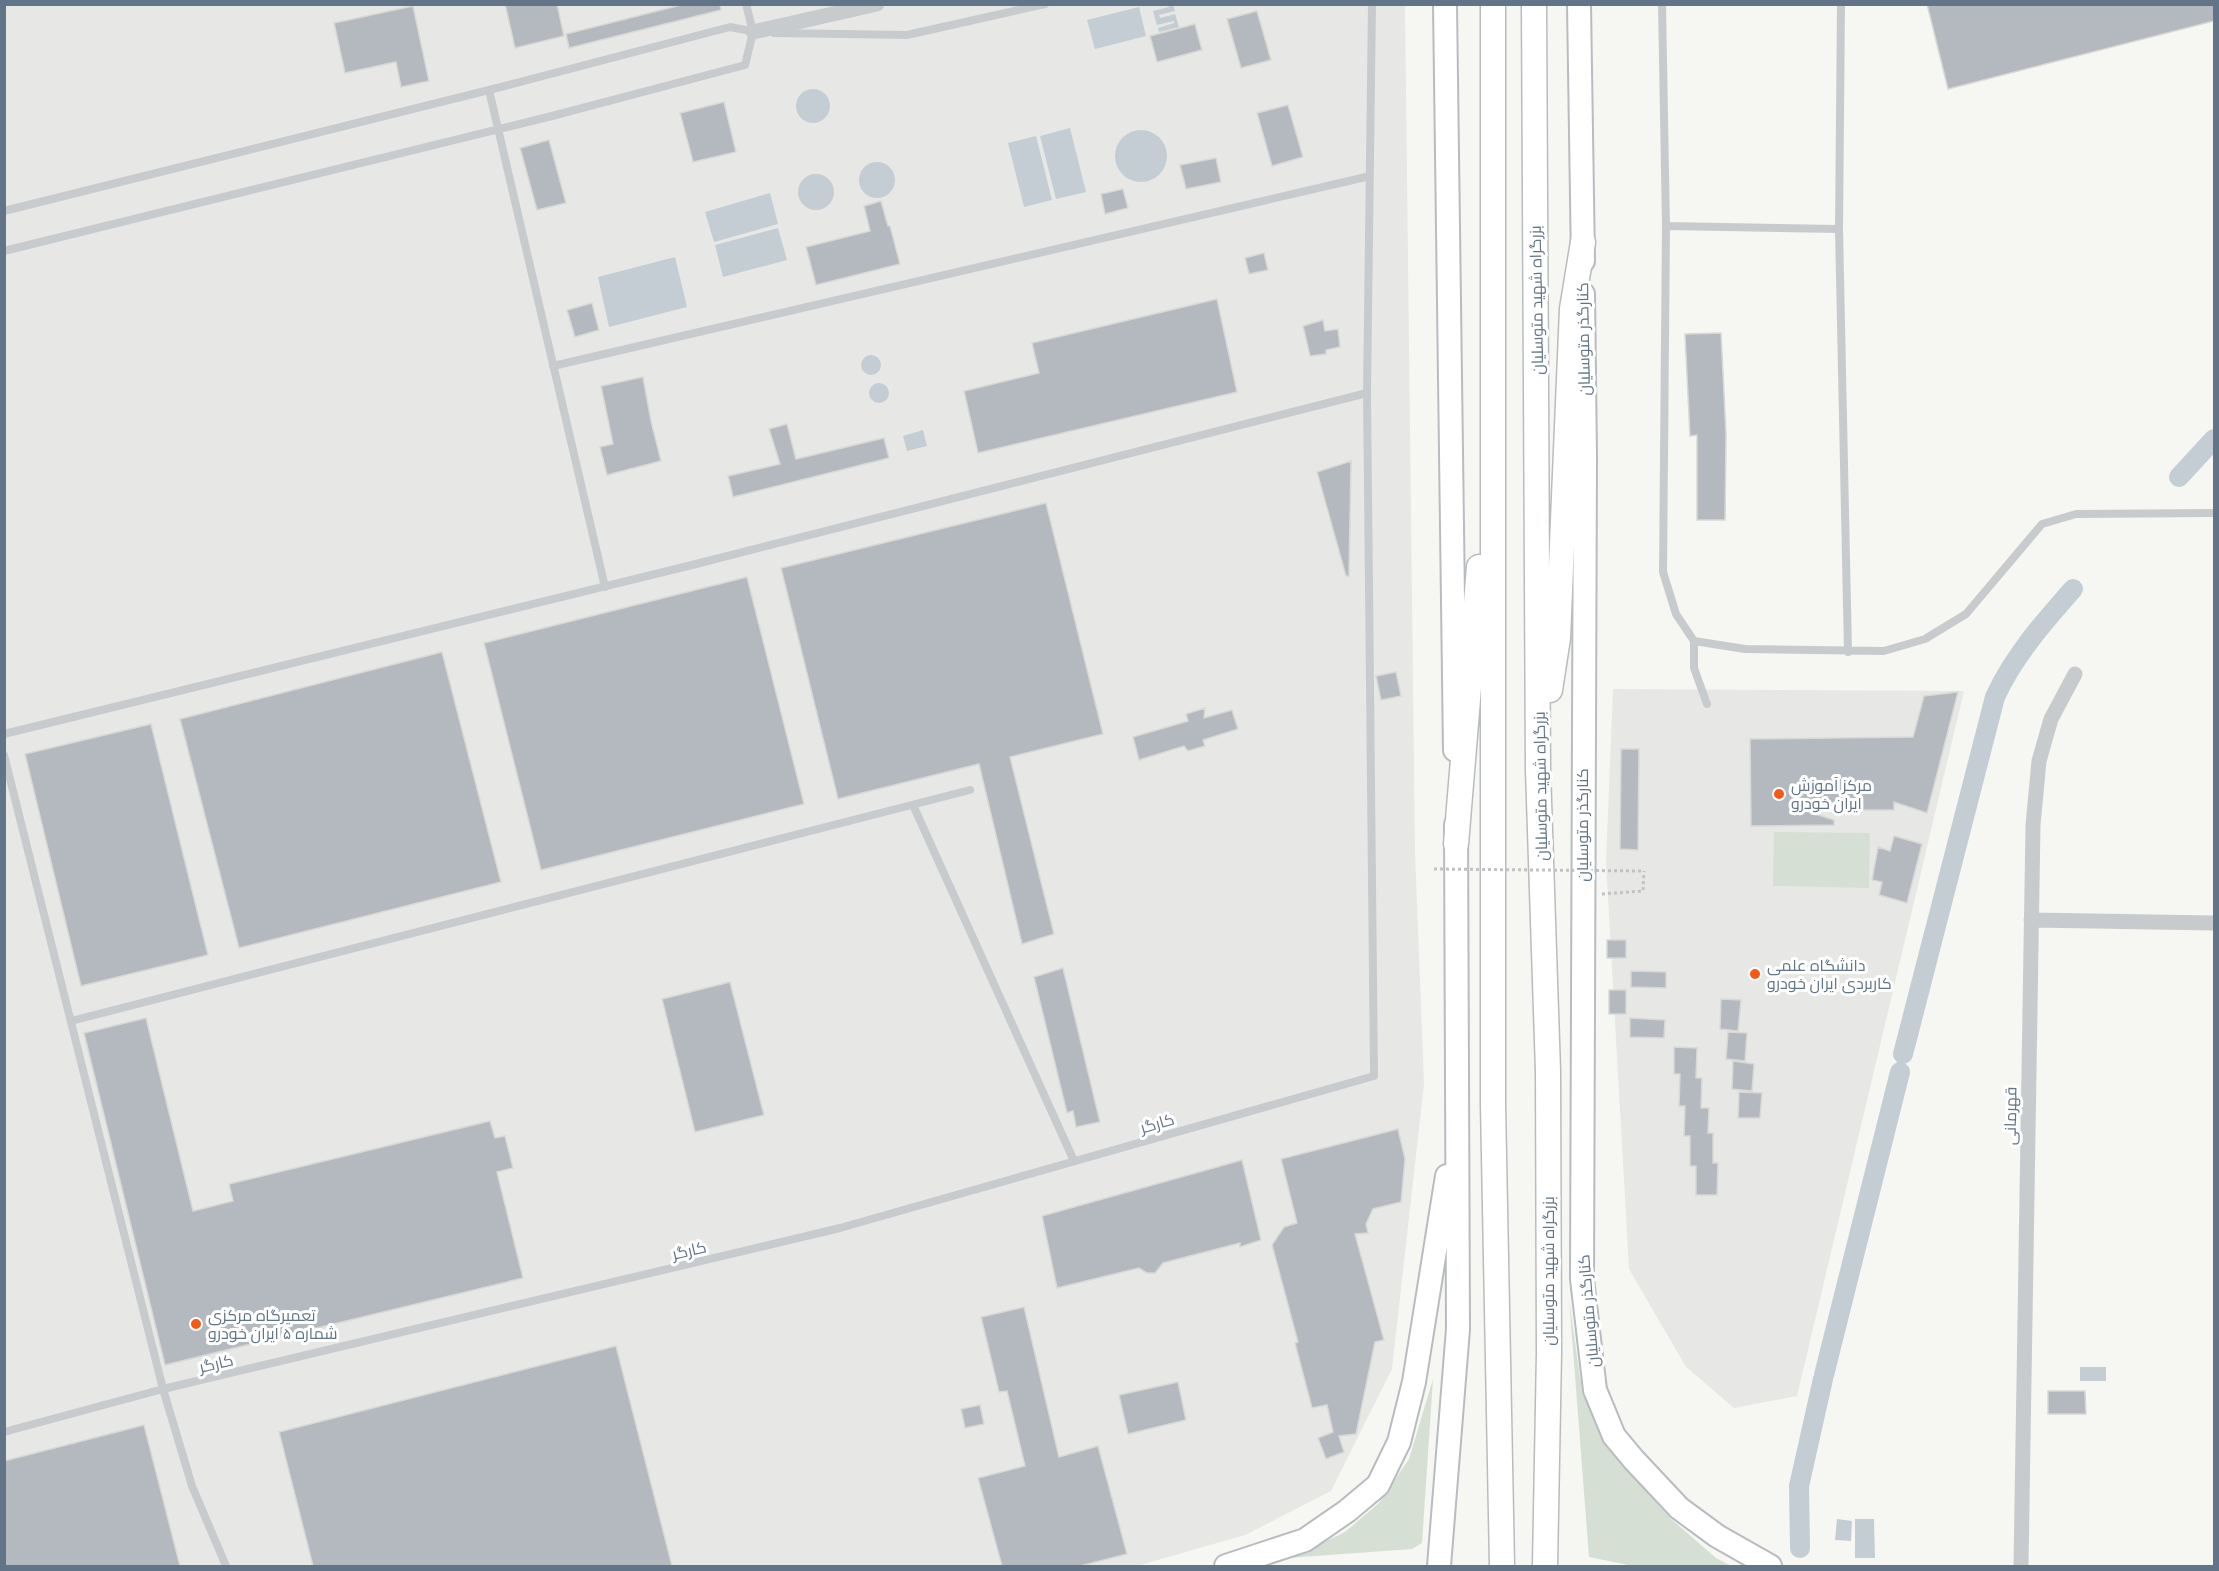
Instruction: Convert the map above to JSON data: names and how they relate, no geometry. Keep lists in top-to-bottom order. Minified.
{"streets":{"highway":["بزرگراه شهید متوسلیان"],"main road":["کنارگذر متوسلیان"],"street":["قهرمانی"],"lane":["کارگر"]},"places":["مرکز آموزش ایران خودرو","دانشگاه علمی کاربردی ایران خودرو","تعمیرگاه مرکزی شماره ۵ ایران خودرو"]}
